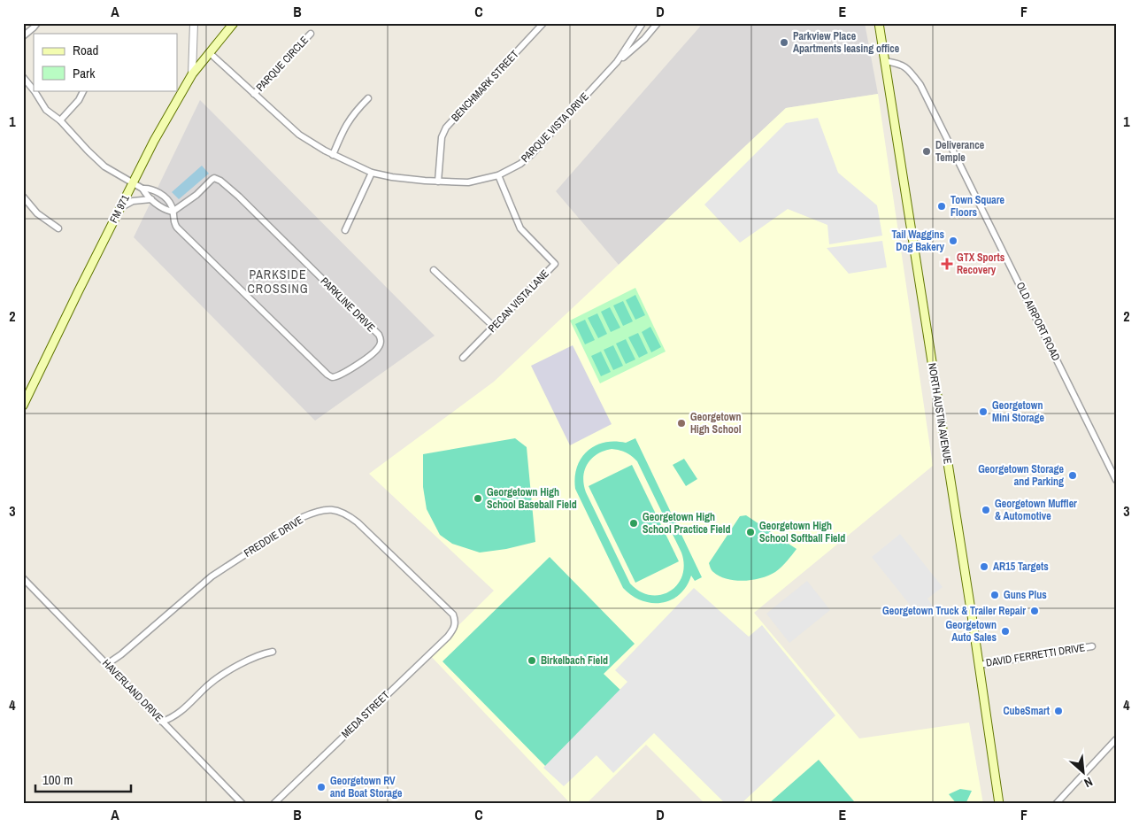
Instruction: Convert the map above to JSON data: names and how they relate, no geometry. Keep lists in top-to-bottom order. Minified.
{"streets":{"main road":["FM 971","NORTH AUSTIN AVENUE"],"street":["PARQUE CIRCLE","BENCHMARK STREET","PARQUE VISTA DRIVE","PECAN VISTA LANE","PARKLINE DRIVE","OLD AIRPORT ROAD","FREDDIE DRIVE","DAVID FERRETTI DRIVE","HAVERLAND DRIVE","MEDA STREET"]},"crossings":[["PARQUE CIRCLE","PARQUE VISTA DRIVE"],["BENCHMARK STREET","PARQUE VISTA DRIVE"],["PARQUE VISTA DRIVE","FM 971"],["PARQUE VISTA DRIVE","PECAN VISTA LANE"],["FM 971","PARKLINE DRIVE"],["OLD AIRPORT ROAD","NORTH AUSTIN AVENUE"],["NORTH AUSTIN AVENUE","DAVID FERRETTI DRIVE"],["FREDDIE DRIVE","HAVERLAND DRIVE"],["FREDDIE DRIVE","MEDA STREET"]],"districts":["PARKSIDE CROSSING"],"places":{"other":["Parkview Place Apartments leasing office","Deliverance Temple","Town Square Floors","Tail Waggins Dog Bakery","Georgetown Mini Storage","Georgetown High School","Georgetown Storage and Parking","Georgetown High School Baseball Field","Georgetown Muffler & Automotive","Georgetown High School Practice Field","Georgetown High School Softball Field","AR15 Targets","Guns Plus","Georgetown Truck & Trailer Repair","Georgetown Auto Sales","Birkelbach Field","CubeSmart","Georgetown RV and Boat Storage"],"health":["GTX Sports Recovery"]},"legend":["Road","Park"],"scale_bar":"100 m","north":"bottom right","grid":{"columns":["A","B","C","D","E","F"],"rows":["1","2","3","4"]}}
